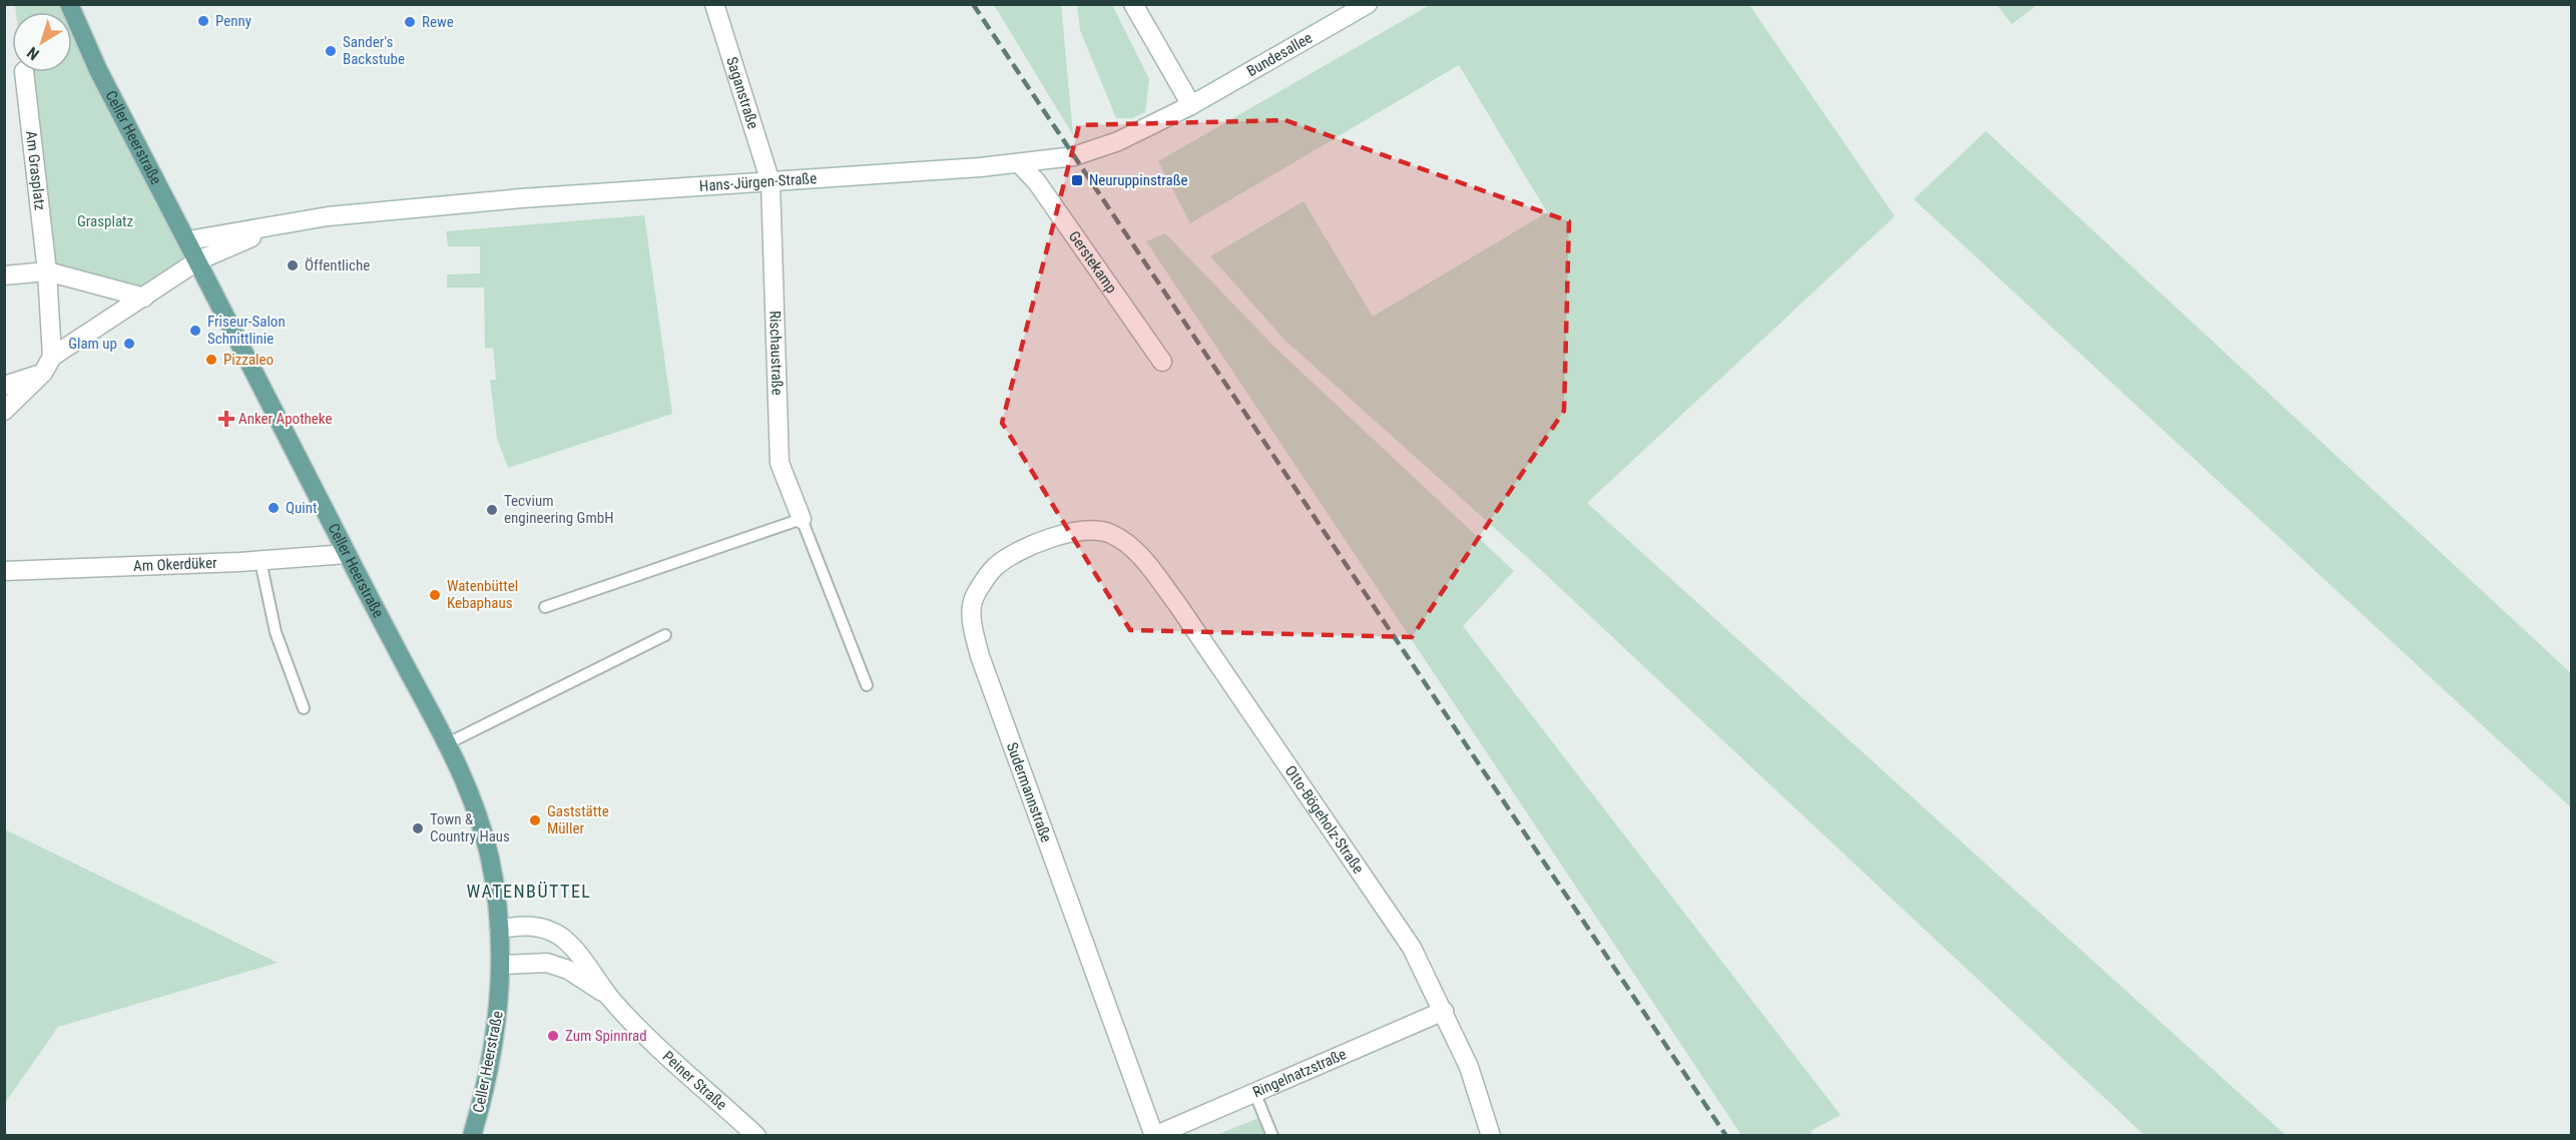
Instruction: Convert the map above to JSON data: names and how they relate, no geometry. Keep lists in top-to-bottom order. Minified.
{"streets":{"main road":["Celler Heerstraße"],"street":["Bundesallee","Saganstraße","Am Grasplatz","Hans-Jürgen-Straße","Gerstekamp","Rischaustraße","Am Okerdüker","Sudermannstraße","Otto-Bögeholz-Straße","Ringelnatzstraße","Peiner Straße"]},"crossings":[["Bundesallee","Hans-Jürgen-Straße"],["Saganstraße","Hans-Jürgen-Straße"],["Saganstraße","Rischaustraße"],["Celler Heerstraße","Hans-Jürgen-Straße"],["Celler Heerstraße","Am Okerdüker"],["Celler Heerstraße","Peiner Straße"],["Hans-Jürgen-Straße","Gerstekamp"],["Hans-Jürgen-Straße","Rischaustraße"],["Sudermannstraße","Otto-Bögeholz-Straße"],["Sudermannstraße","Ringelnatzstraße"],["Otto-Bögeholz-Straße","Ringelnatzstraße"]],"districts":["WATENBÜTTEL"],"parks":["Grasplatz"],"places":{"other":["Penny","Rewe","Sander's Backstube","Öffentliche","Friseur-Salon Schnittlinie","Glam up","Pizzaleo","Quint","Tecvium engineering GmbH","Watenbüttel Kebaphaus","Gaststätte Müller","Town & Country Haus","Zum Spinnrad"],"transit":["Neuruppinstraße"],"health":["Anker Apotheke"]},"north":"bottom left"}
